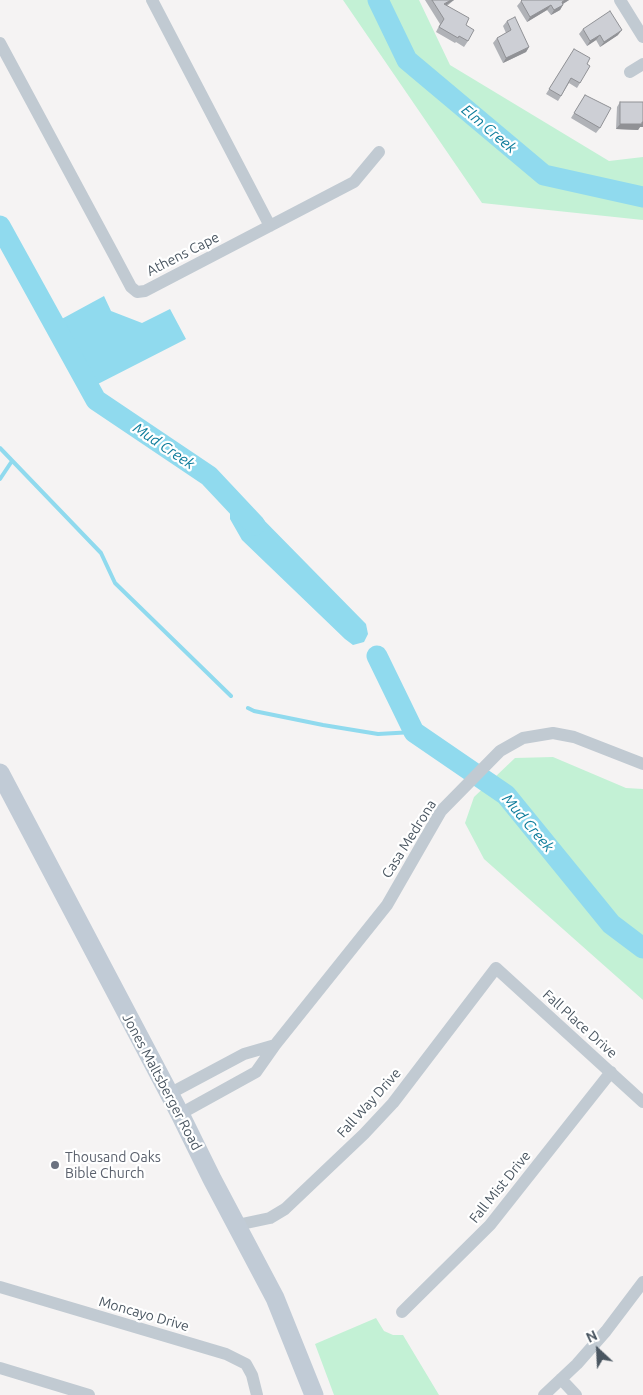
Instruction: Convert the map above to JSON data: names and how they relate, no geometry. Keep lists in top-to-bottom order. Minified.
{"streets":{"main road":["Jones Maltsberger Road"],"street":["Athens Cape","Casa Medrona","Fall Place Drive","Fall Way Drive","Fall Mist Drive","Moncayo Drive"]},"crossings":[["Casa Medrona","Jones Maltsberger Road"],["Fall Place Drive","Fall Way Drive"],["Fall Place Drive","Fall Mist Drive"],["Jones Maltsberger Road","Fall Way Drive"]],"water":["Elm Creek","Mud Creek"],"places":["Thousand Oaks Bible Church"],"north":"top left"}
